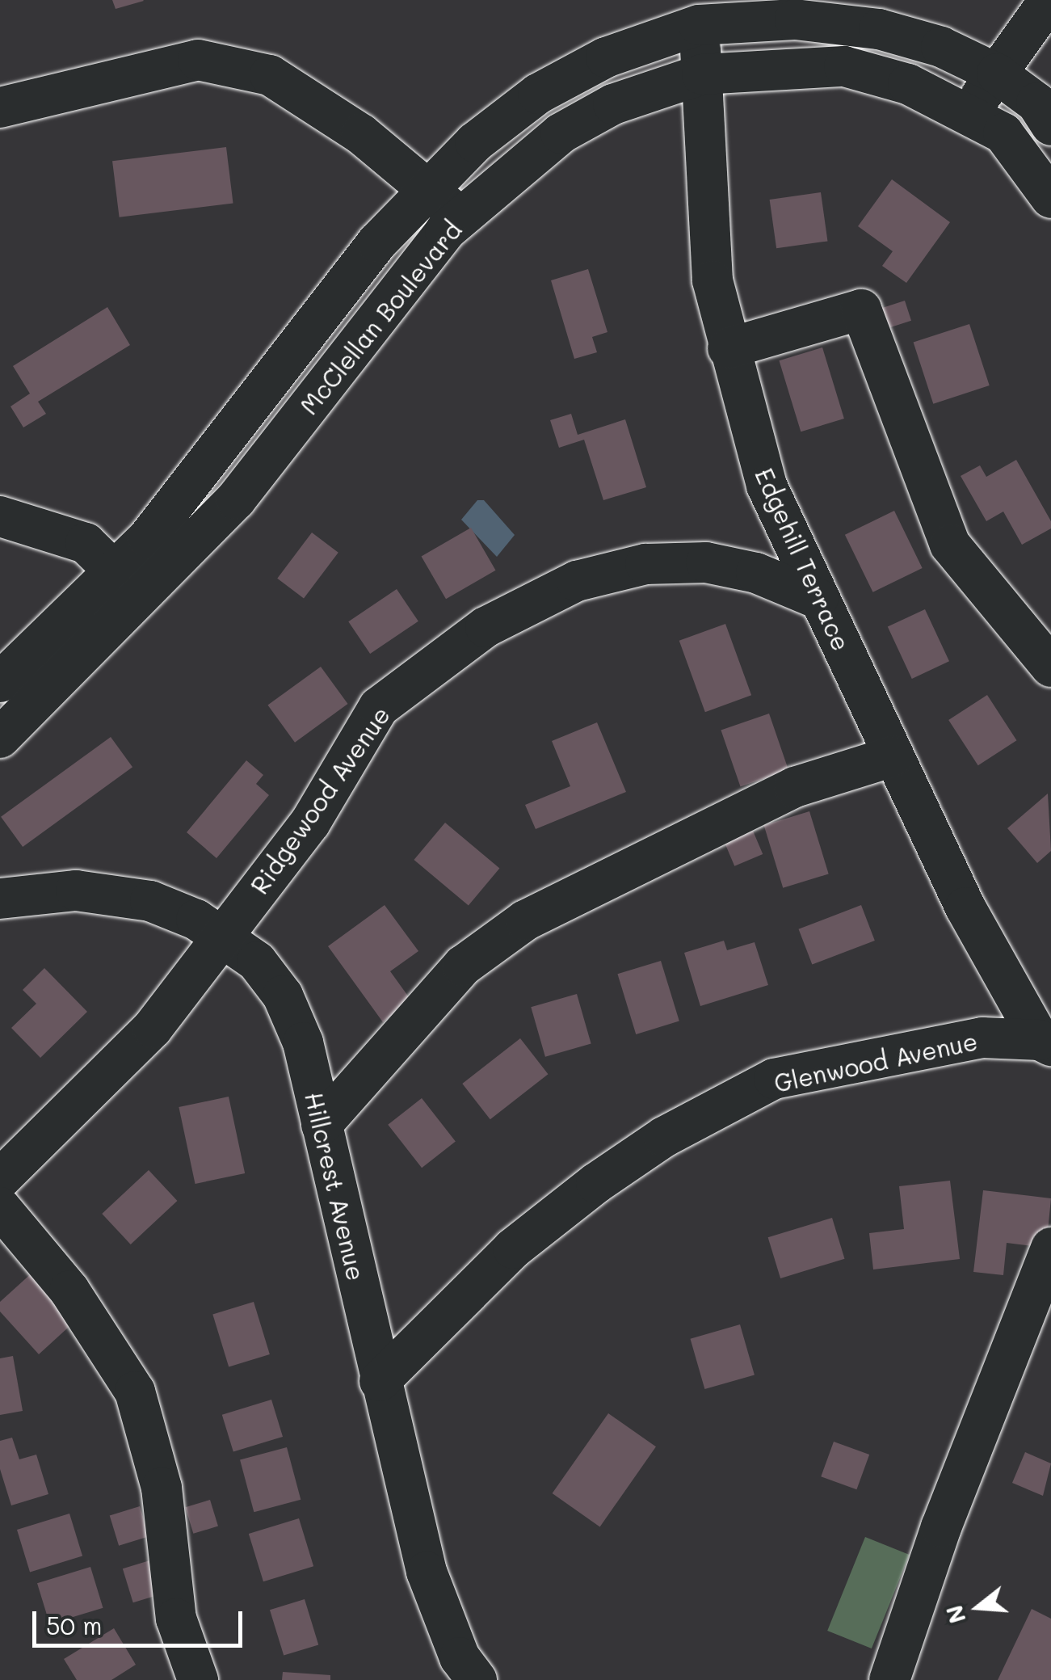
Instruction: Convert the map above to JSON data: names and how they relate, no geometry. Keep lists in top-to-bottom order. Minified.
{"streets":{"street":["McClellan Boulevard","Edgehill Terrace","Ridgewood Avenue","Glenwood Avenue","Hillcrest Avenue"]},"crossings":[["McClellan Boulevard","Edgehill Terrace"],["Edgehill Terrace","Ridgewood Avenue"],["Edgehill Terrace","Glenwood Avenue"],["Ridgewood Avenue","Hillcrest Avenue"],["Glenwood Avenue","Hillcrest Avenue"]],"scale_bar":"50 m","north":"left"}
